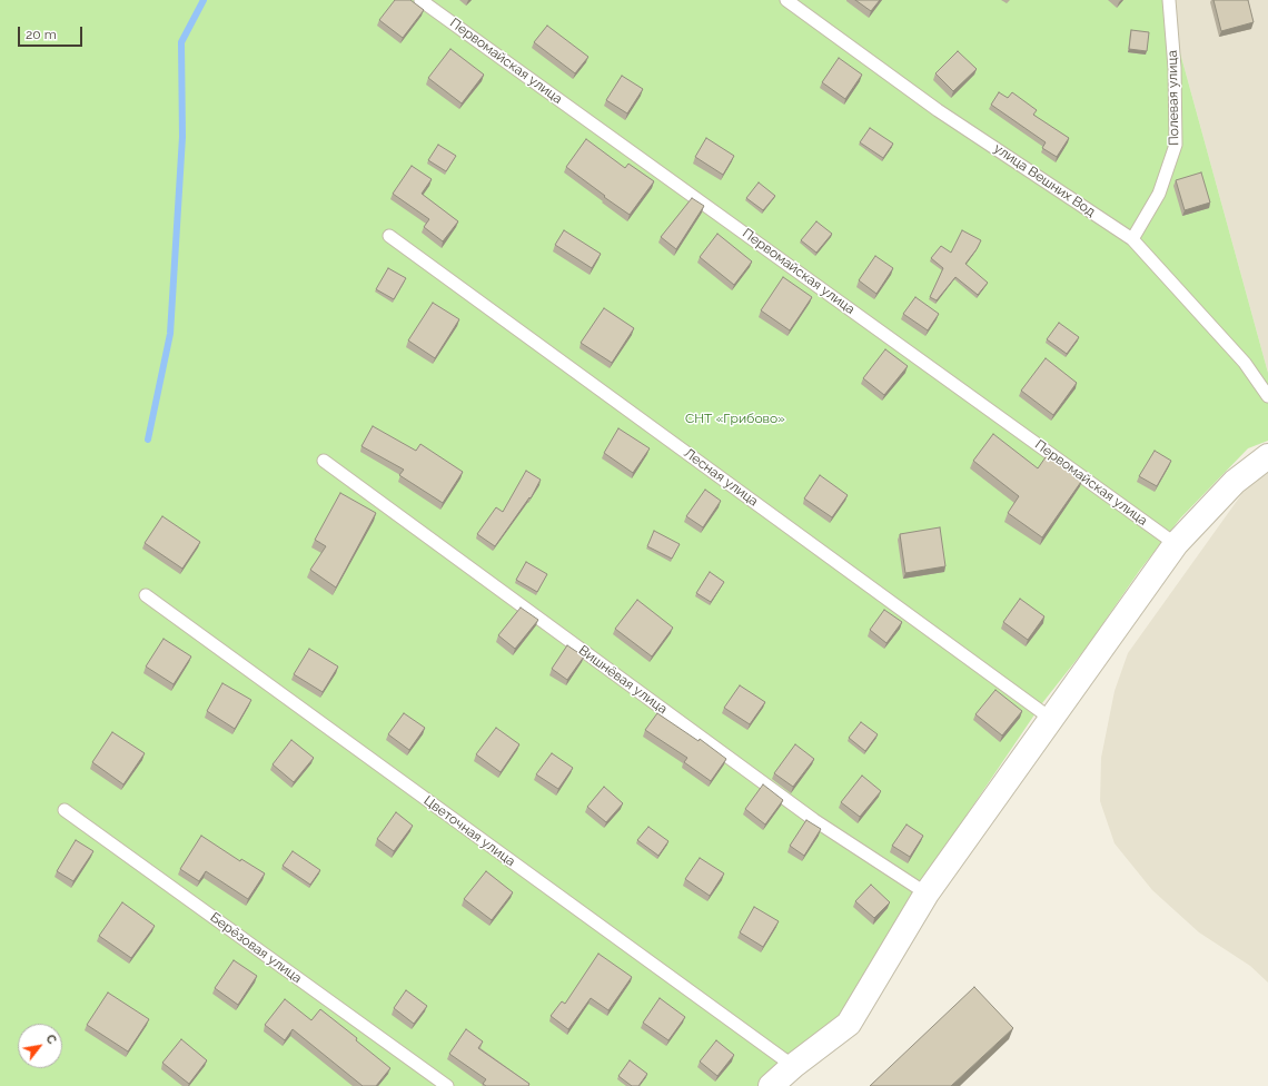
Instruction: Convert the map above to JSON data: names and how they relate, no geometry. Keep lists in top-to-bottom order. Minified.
{"streets":{"lane":["Первомайская улица","Полевая улица","улица Вешних Вод","Лесная улица","Вишнёвая улица","Цветочная улица","Берёзовая улица"]},"crossings":[["Полевая улица","улица Вешних Вод"]],"parks":["СНТ «Грибово»"],"scale_bar":"20 m","north":"top right"}
